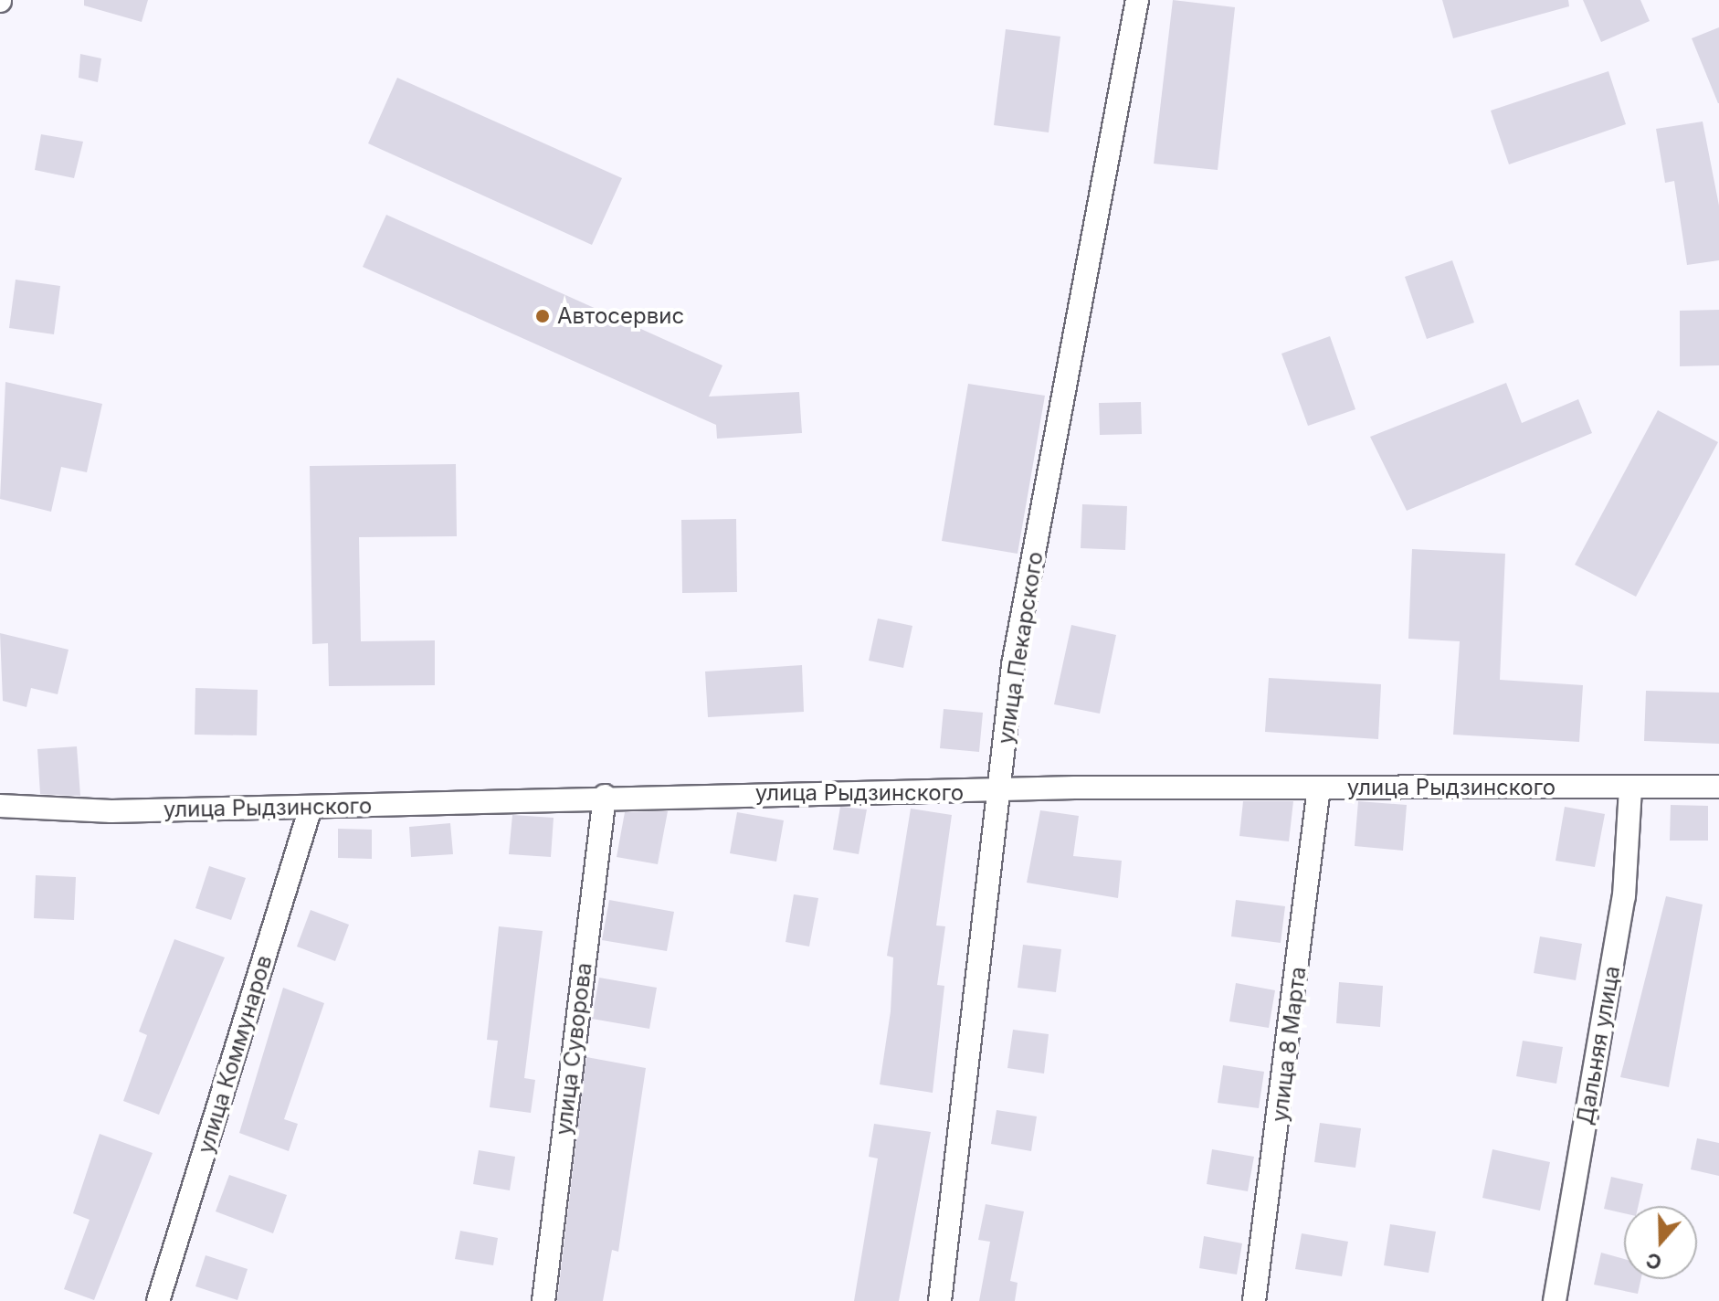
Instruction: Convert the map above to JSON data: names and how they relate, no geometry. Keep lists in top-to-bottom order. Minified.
{"streets":{"street":["улица Пекарского","улица Рыдзинского","улица 8 Марта","Дальняя улица","улица Суворова","улица Коммунаров"]},"crossings":[["улица Пекарского","улица Рыдзинского"],["улица Рыдзинского","улица 8 Марта"],["улица Рыдзинского","Дальняя улица"],["улица Рыдзинского","улица Суворова"],["улица Рыдзинского","улица Коммунаров"]],"places":["Автосервис"],"north":"bottom"}
